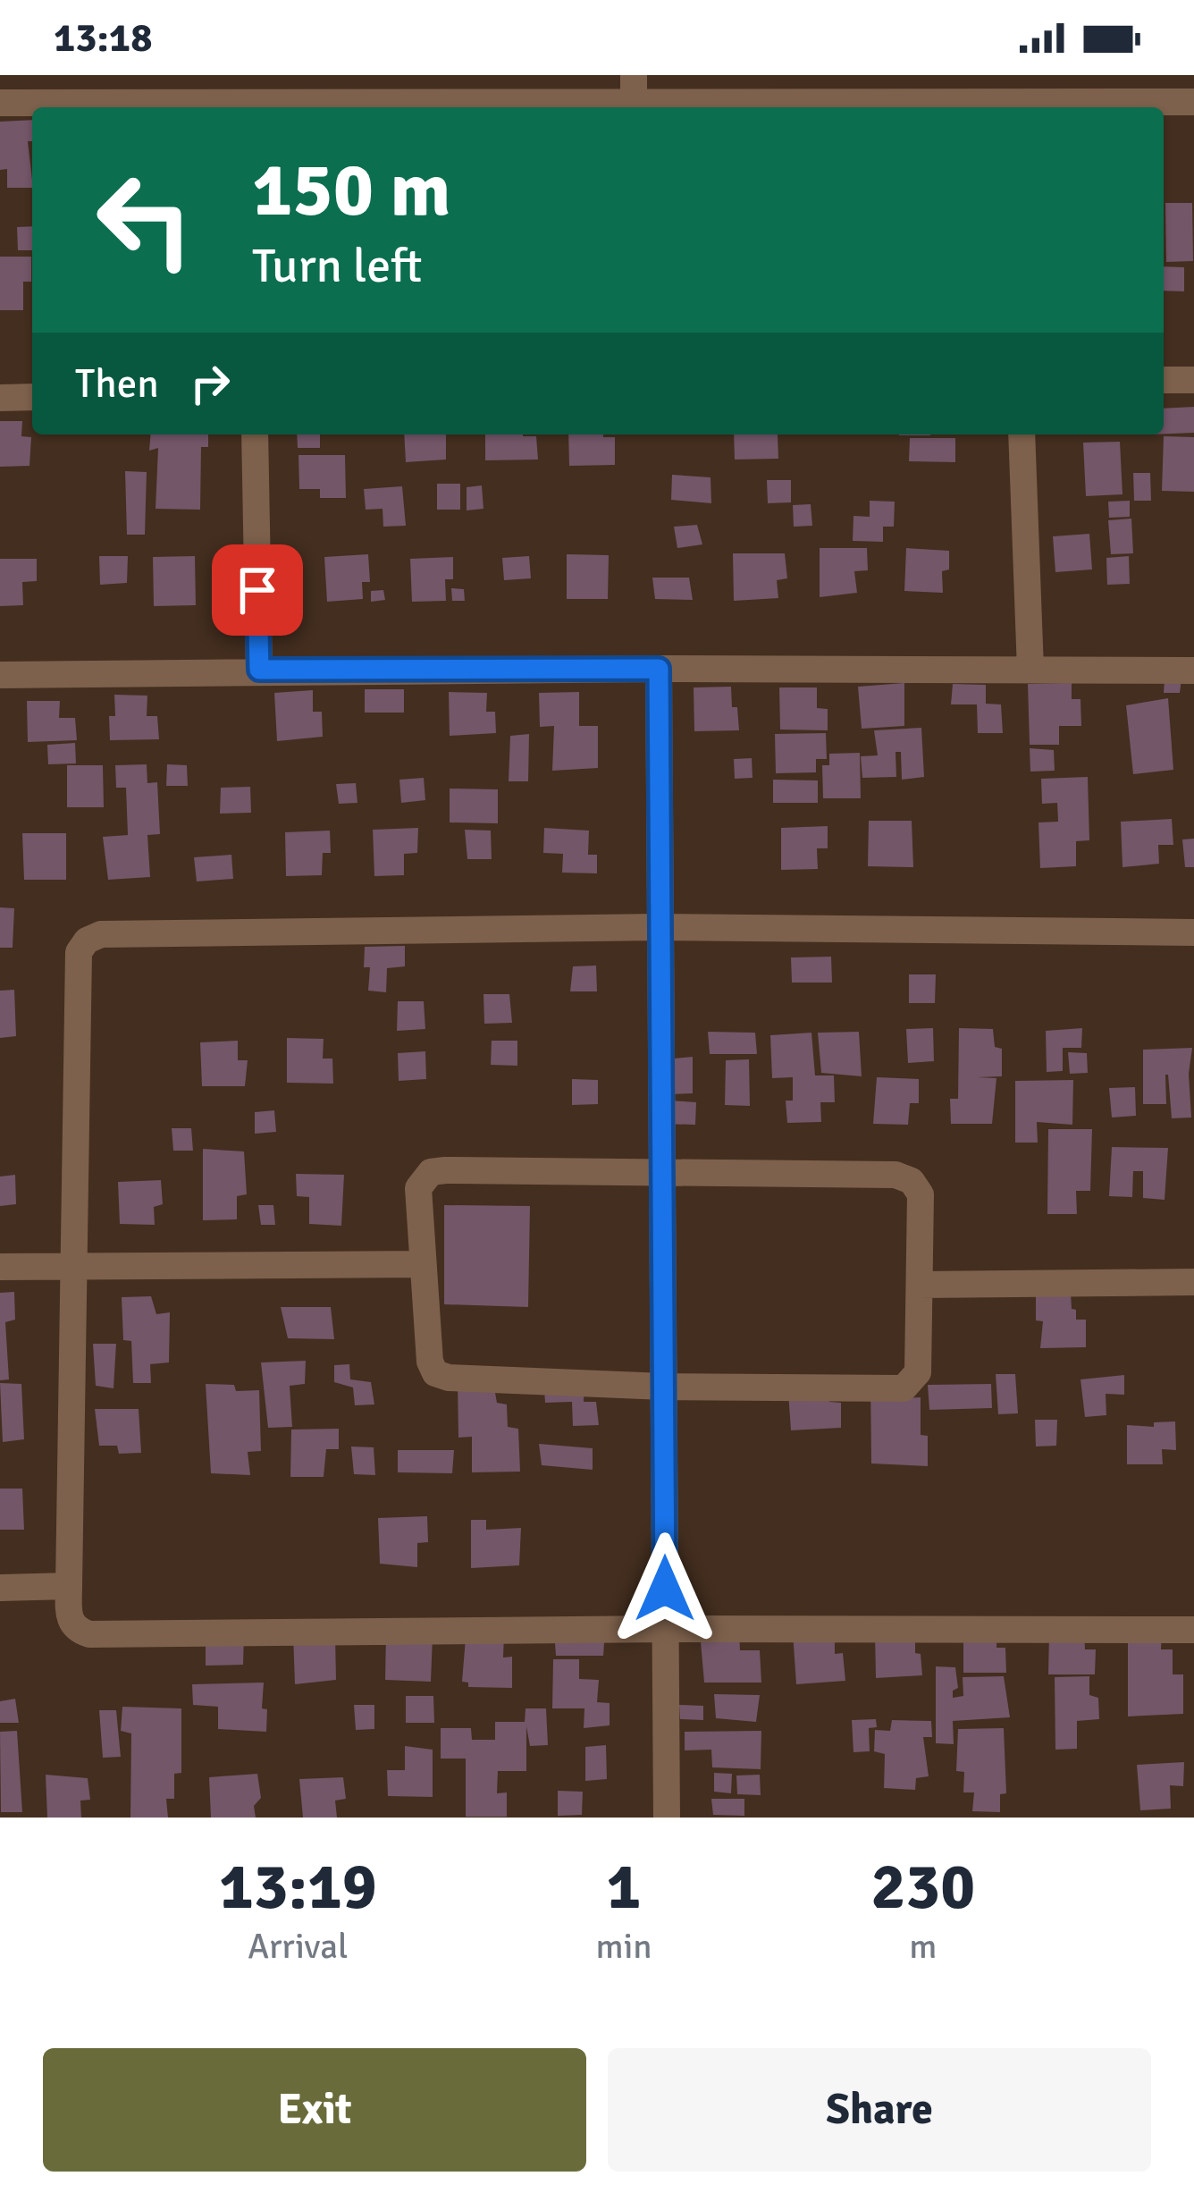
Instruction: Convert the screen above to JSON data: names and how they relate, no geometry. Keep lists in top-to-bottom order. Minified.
{"page":{"status":"13:18","turn":["150 m","Turn left"],"then":"Then","eta":["13:19","Arrival","1","min","230","m"],"buttons":["Exit","Share"]}}
